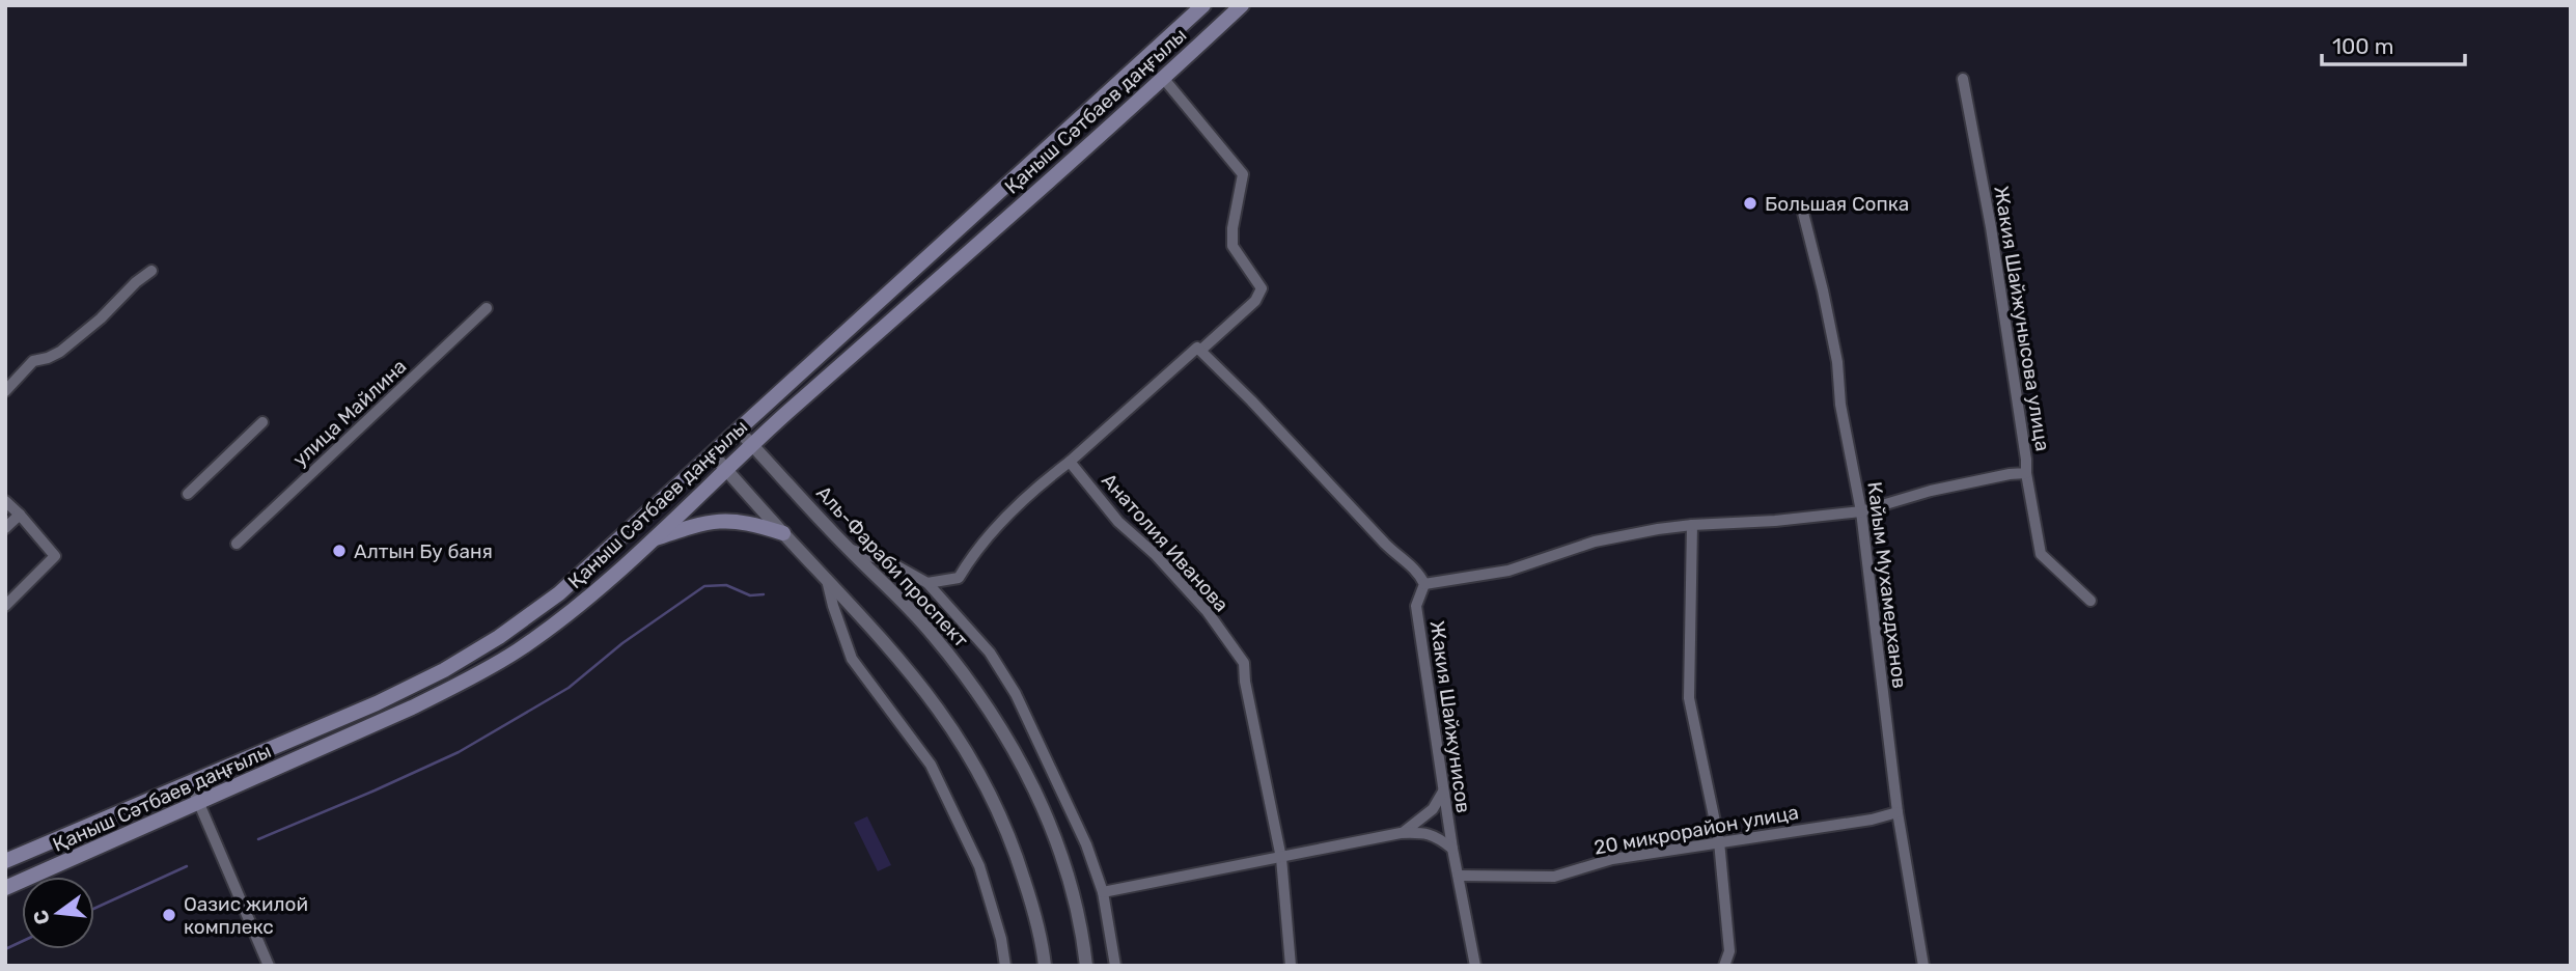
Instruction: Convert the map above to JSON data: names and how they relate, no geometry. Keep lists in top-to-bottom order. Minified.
{"streets":{"main road":["Қаныш Сәтбаев даңғылы"],"street":["Жакия Шайжунысова улица","улица Майлина","Анатолия Иванова","Аль-Фараби проспект","Кайым Мухамедханов","Жакия Шайжунисов","20 микрорайон улица"]},"crossings":[["Қаныш Сәтбаев даңғылы","Аль-Фараби проспект"],["Жакия Шайжунысова улица","Кайым Мухамедханов"],["Жакия Шайжунысова улица","Жакия Шайжунисов"],["Кайым Мухамедханов","20 микрорайон улица"],["Жакия Шайжунисов","20 микрорайон улица"]],"places":["Большая Сопка","Алтын Бу баня","Оазис жилой комплекс"],"scale_bar":"100 m","north":"left"}
